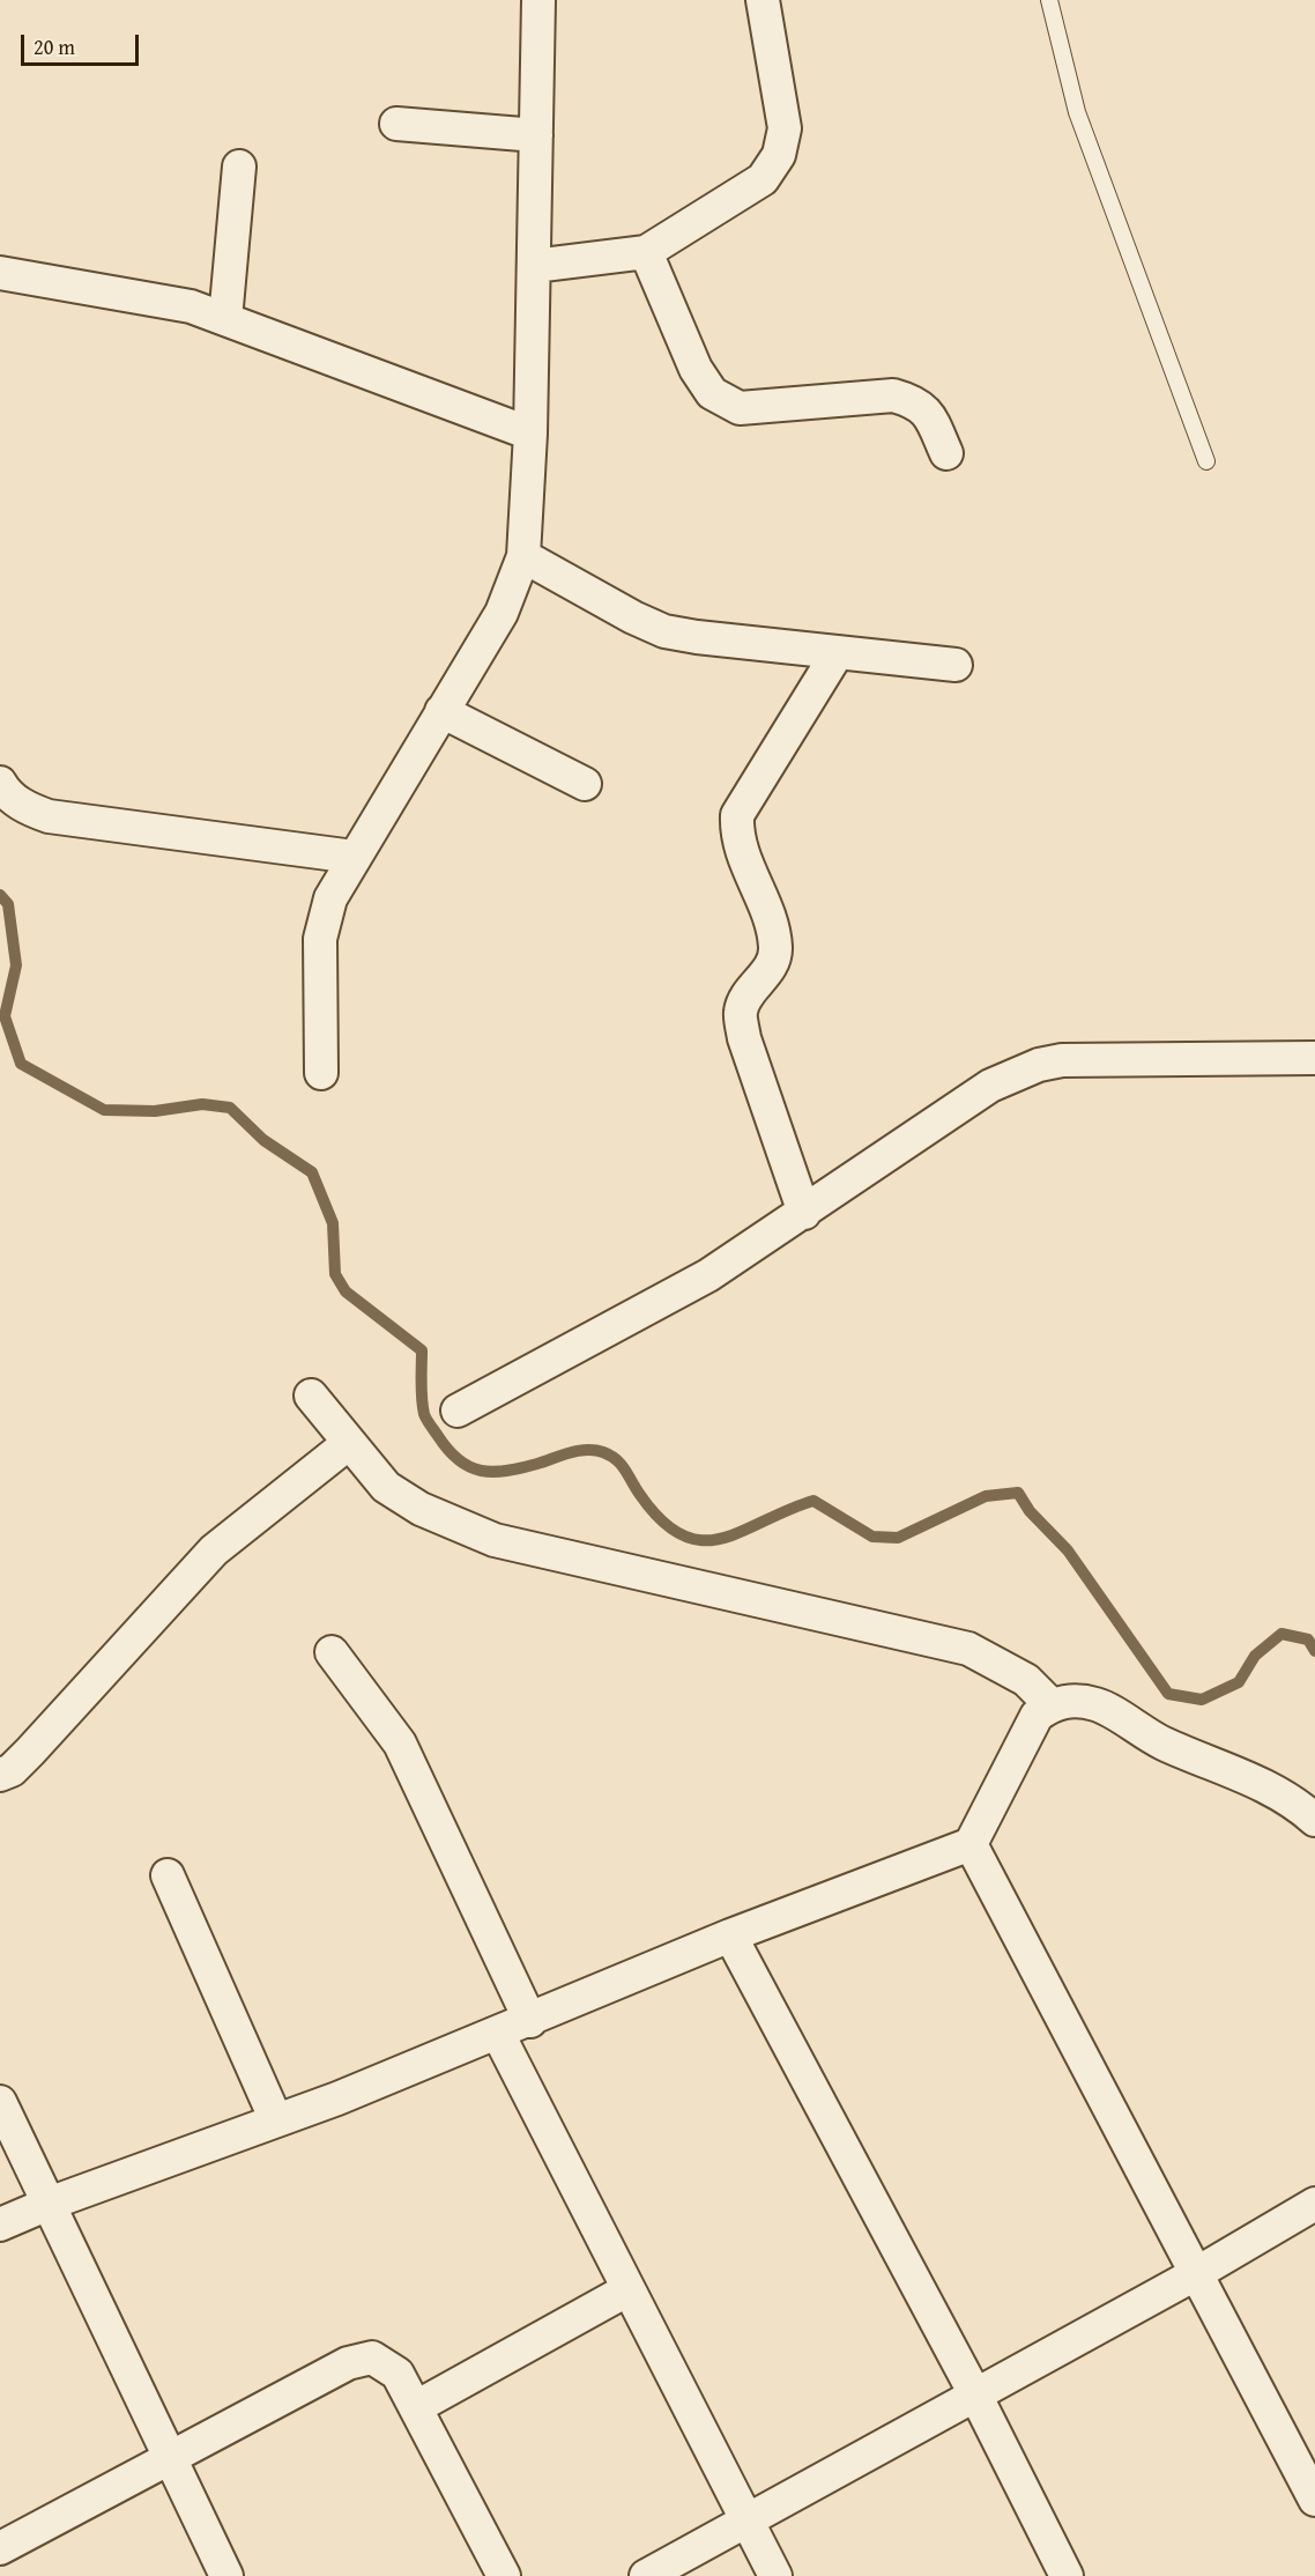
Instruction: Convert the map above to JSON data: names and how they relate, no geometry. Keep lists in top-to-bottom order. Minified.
{"scale_bar":"20 m"}
